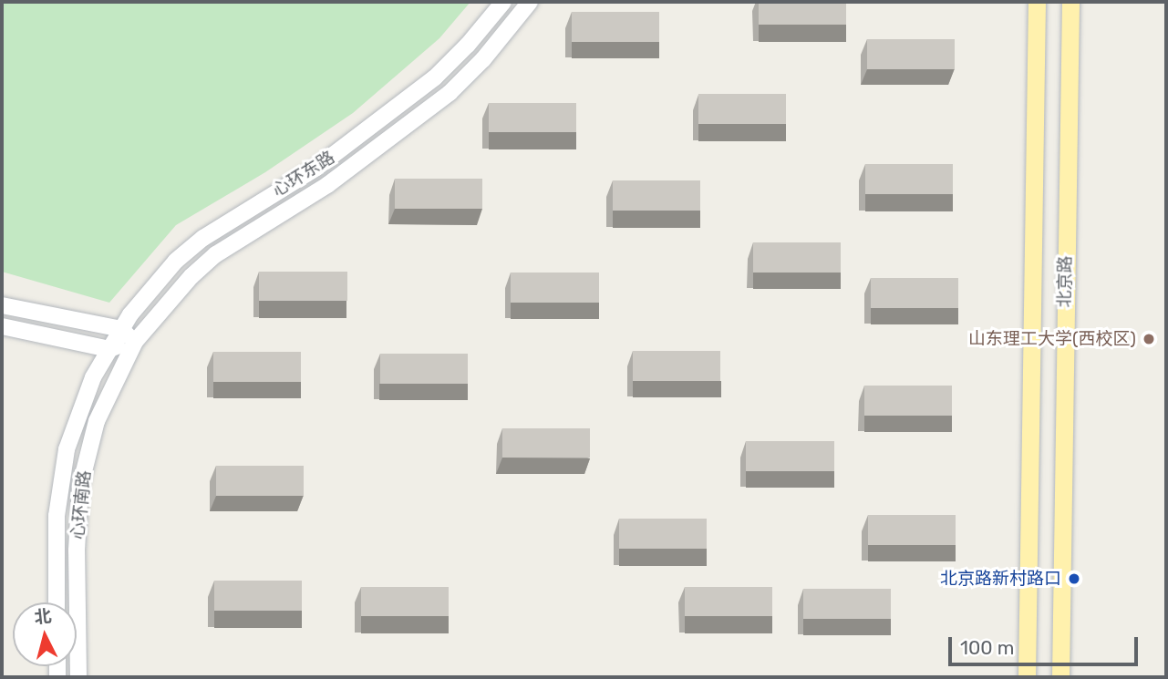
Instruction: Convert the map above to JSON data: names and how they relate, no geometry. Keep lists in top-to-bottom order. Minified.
{"streets":{"main road":["心环东路","北京路","心环南路"]},"crossings":[["心环东路","心环南路"]],"places":["山东理工大学(西校区)","北京路新村路口"],"scale_bar":"100 m","north":"top"}
